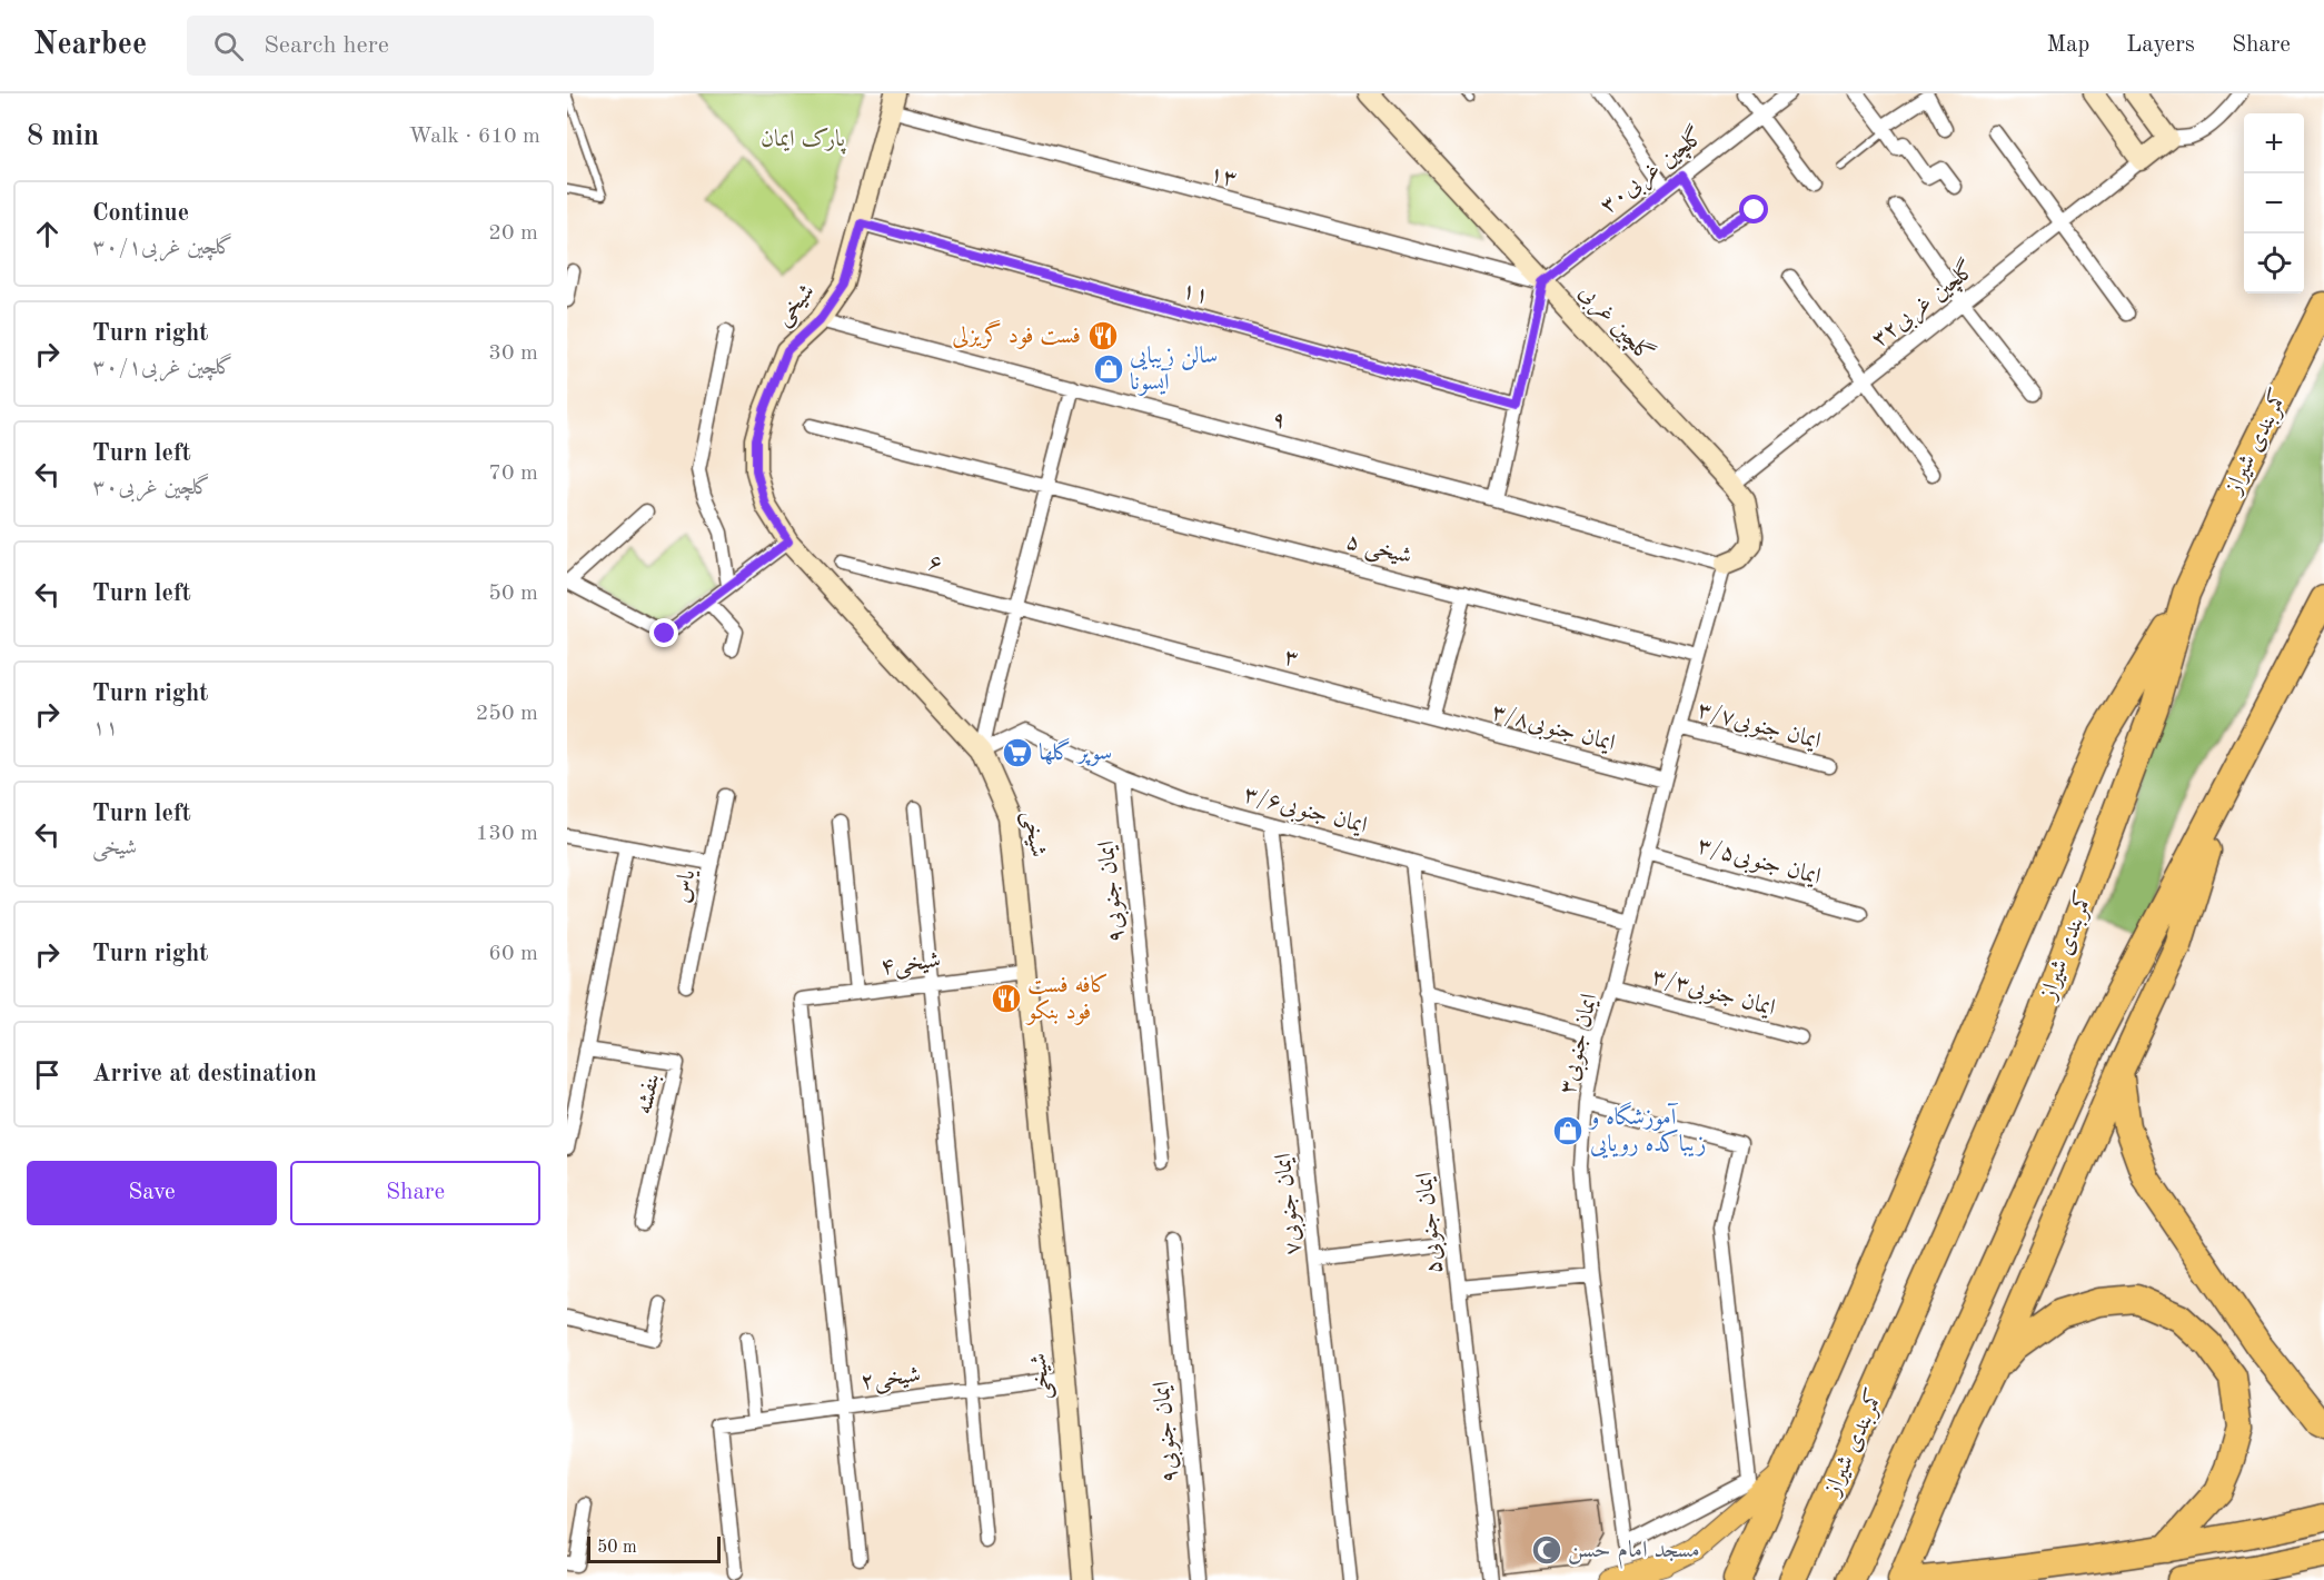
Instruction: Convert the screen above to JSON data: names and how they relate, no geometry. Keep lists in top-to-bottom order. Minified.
{"streets":{"highway":["کمربندی شیراز"],"street":["گلچین غربی۳۰","۱۳","۱۱","شیخی","گلچین غربی۳۲","گلچین غربی","۹","شیخی ۵","۶","۳","ایمان جنوبی۳/۷","ایمان جنوبی۳/۸","ایمان جنوبی۳/۶","ایمان جنوبی۳/۵","یاس","ایمان جنوبی۹","شیخی۴","ایمان جنوبی۳/۳","ایمان جنوبی۳","بنفشه","ایمان جنوبی۷","ایمان جنوبی۵","شیخی۲"]},"crossings":[["گلچین غربی۳۰","۱۳"],["گلچین غربی۳۰","گلچین غربی"],["۱۳","شیخی"],["۱۳","گلچین غربی"],["۱۱","شیخی"],["شیخی","۹"],["شیخی","ایمان جنوبی۳/۶"],["شیخی","شیخی۴"],["شیخی","شیخی۲"],["گلچین غربی۳۲","گلچین غربی"],["۹","ایمان جنوبی۳"],["شیخی ۵","ایمان جنوبی۳"],["۶","۳"],["۳","ایمان جنوبی۳/۸"],["ایمان جنوبی۳/۷","ایمان جنوبی۳"],["ایمان جنوبی۳/۸","ایمان جنوبی۳"],["ایمان جنوبی۳/۶","ایمان جنوبی۹"],["ایمان جنوبی۳/۶","ایمان جنوبی۳"],["ایمان جنوبی۳/۶","ایمان جنوبی۷"],["ایمان جنوبی۳/۶","ایمان جنوبی۵"],["ایمان جنوبی۳/۵","ایمان جنوبی۳"],["شیخی۴","شیخی۲"],["ایمان جنوبی۳/۳","ایمان جنوبی۳"]],"parks":["پارک ایمان"],"places":{"restaurant":["فست فود گریزلی","کافه فست فود بنکو"],"shop":["سالن زیبایی آیسونا","آموزشگاه و زیباکده رویایی"],"supermarket":["سوپر گلها"],"mosque":["مسجد امام حسن"]},"scale_bar":"50 m","page":{"header":"Nearbee","search":"Search here","nav":["Map","Layers","Share"],"heading":["8 min","Walk · 610 m"],"map_buttons":["+","−"],"list":[["Continue","گلچین غربی۳۰/۱","20 m"],["Turn right","گلچین غربی۳۰/۱","30 m"],["Turn left","گلچین غربی۳۰","70 m"],["Turn left","50 m"],["Turn right","۱۱","250 m"],["Turn left","شیخی","130 m"],["Turn right","60 m"],"Arrive at destination"],"buttons":["Save","Share"],"scale":"50 m"}}
